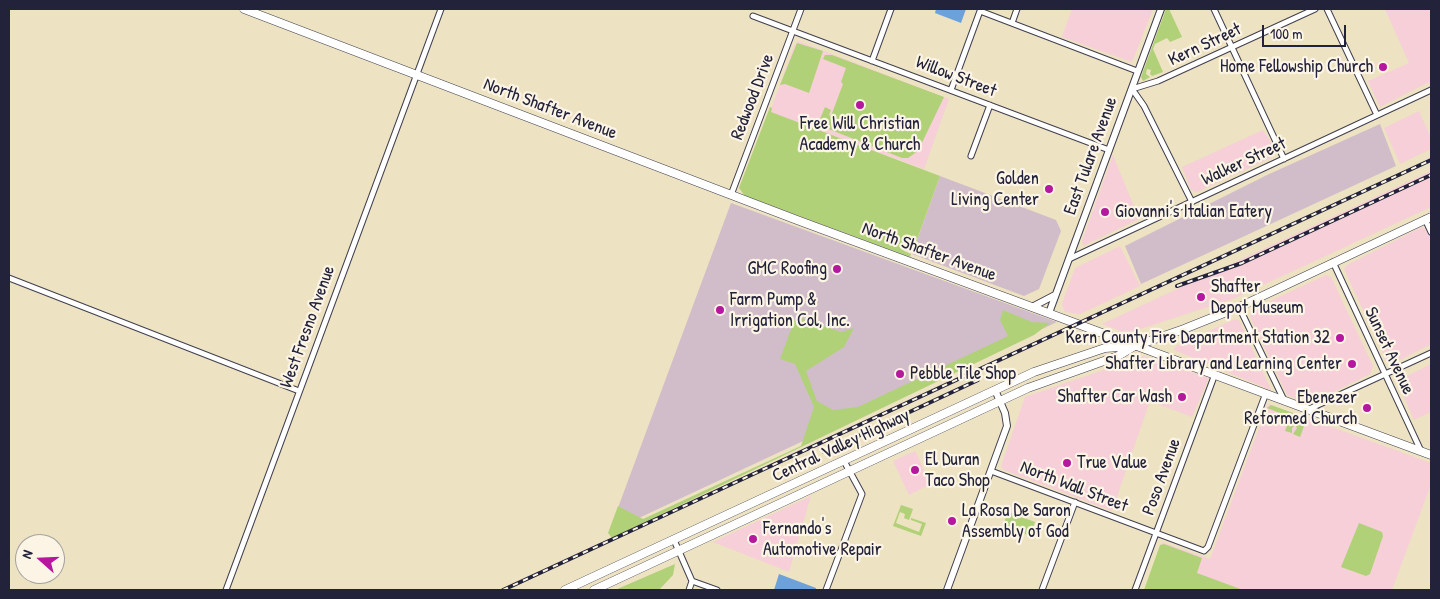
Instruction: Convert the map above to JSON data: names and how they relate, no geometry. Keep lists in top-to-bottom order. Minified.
{"streets":{"main road":["North Shafter Avenue","Central Valley Highway"],"street":["Kern Street","Willow Street","Redwood Drive","East Tulare Avenue","Walker Street","West Fresno Avenue","Sunset Avenue","Poso Avenue","North Wall Street"]},"crossings":[["Kern Street","East Tulare Avenue"],["Willow Street","Redwood Drive"],["Willow Street","East Tulare Avenue"],["Redwood Drive","North Shafter Avenue"],["North Shafter Avenue","East Tulare Avenue"],["North Shafter Avenue","West Fresno Avenue"],["North Shafter Avenue","Sunset Avenue"],["North Shafter Avenue","Central Valley Highway"],["North Shafter Avenue","Poso Avenue"],["North Shafter Avenue","North Wall Street"],["East Tulare Avenue","Walker Street"],["Sunset Avenue","Central Valley Highway"],["Poso Avenue","North Wall Street"]],"places":["Home Fellowship Church","Free Will Christian Academy & Church","Golden Living Center","Giovanni's Italian Eatery","GMC Roofing","Shafter Depot Museum","Farm Pump & Irrigation Col, Inc.","Kern County Fire Department Station 32","Shafter Library and Learning Center","Pebble Tile Shop","Shafter Car Wash","Ebenezer Reformed Church","True Value","El Duran Taco Shop","La Rosa De Saron Assembly of God","Fernando's Automotive Repair"],"scale_bar":"100 m","north":"left"}
